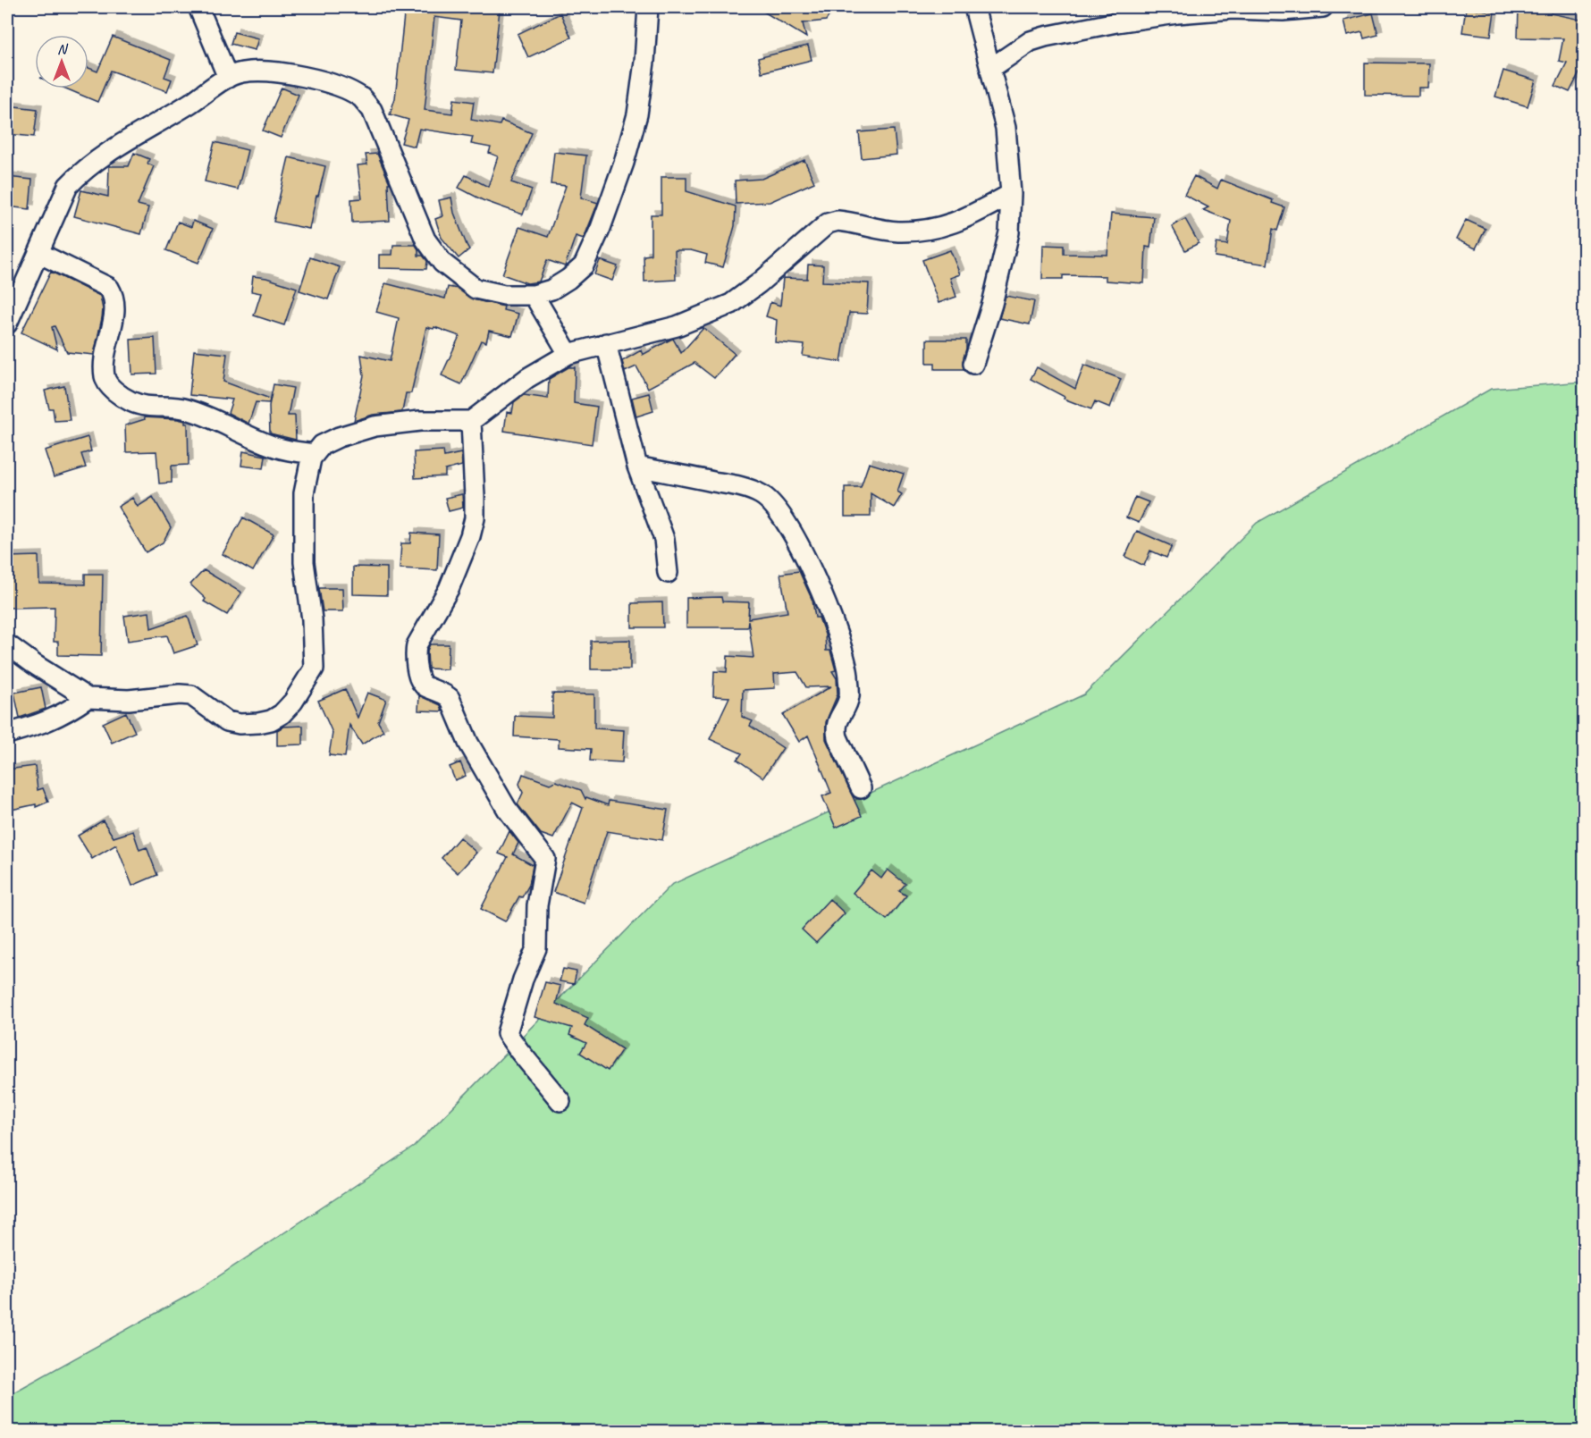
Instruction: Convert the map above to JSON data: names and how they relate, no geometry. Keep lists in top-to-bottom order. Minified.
{"north":"top"}
